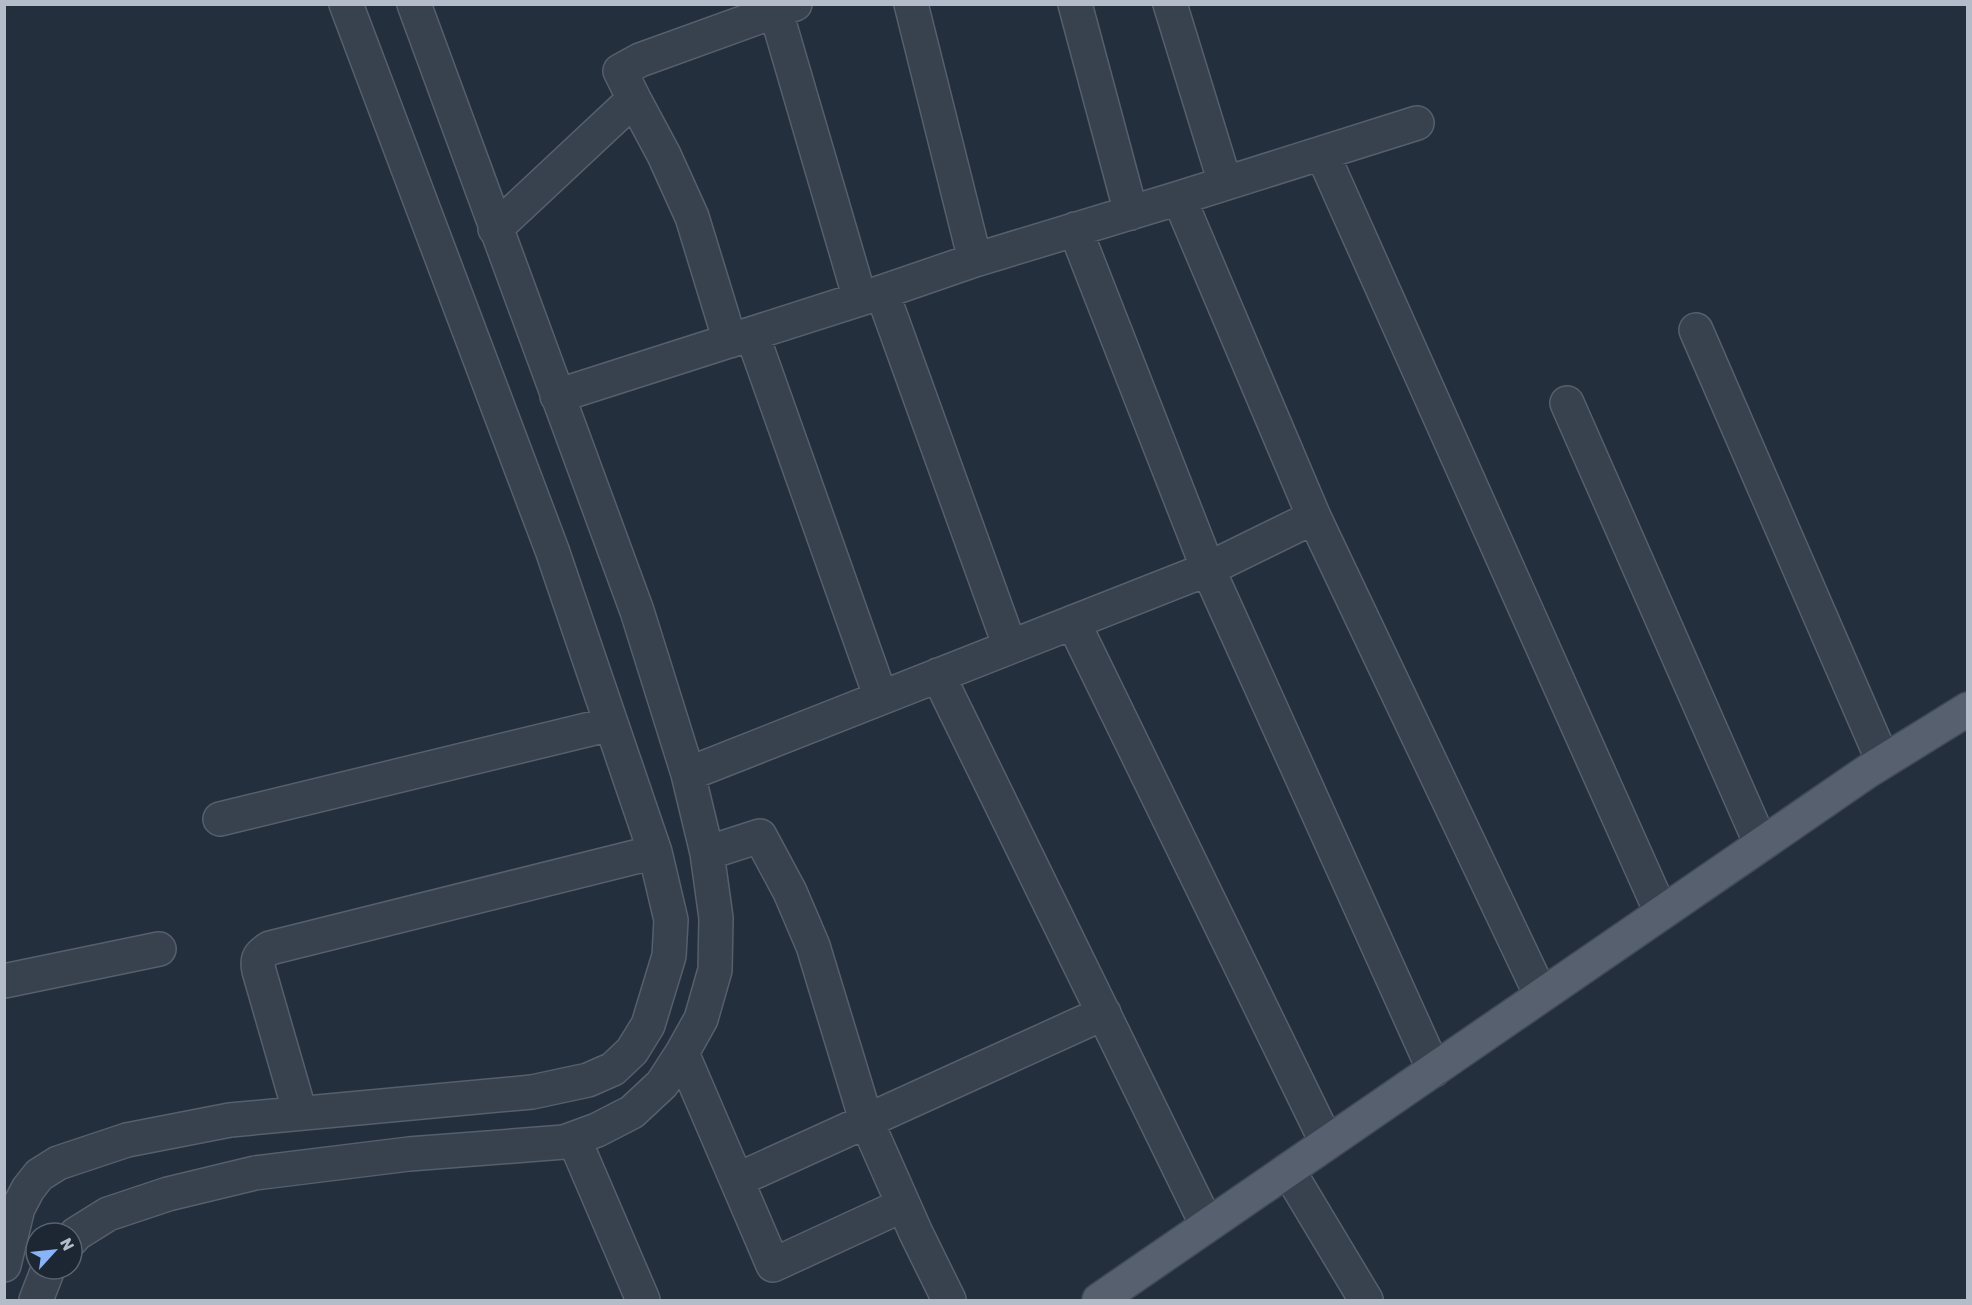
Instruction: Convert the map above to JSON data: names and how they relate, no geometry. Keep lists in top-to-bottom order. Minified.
{"north":"top right"}
